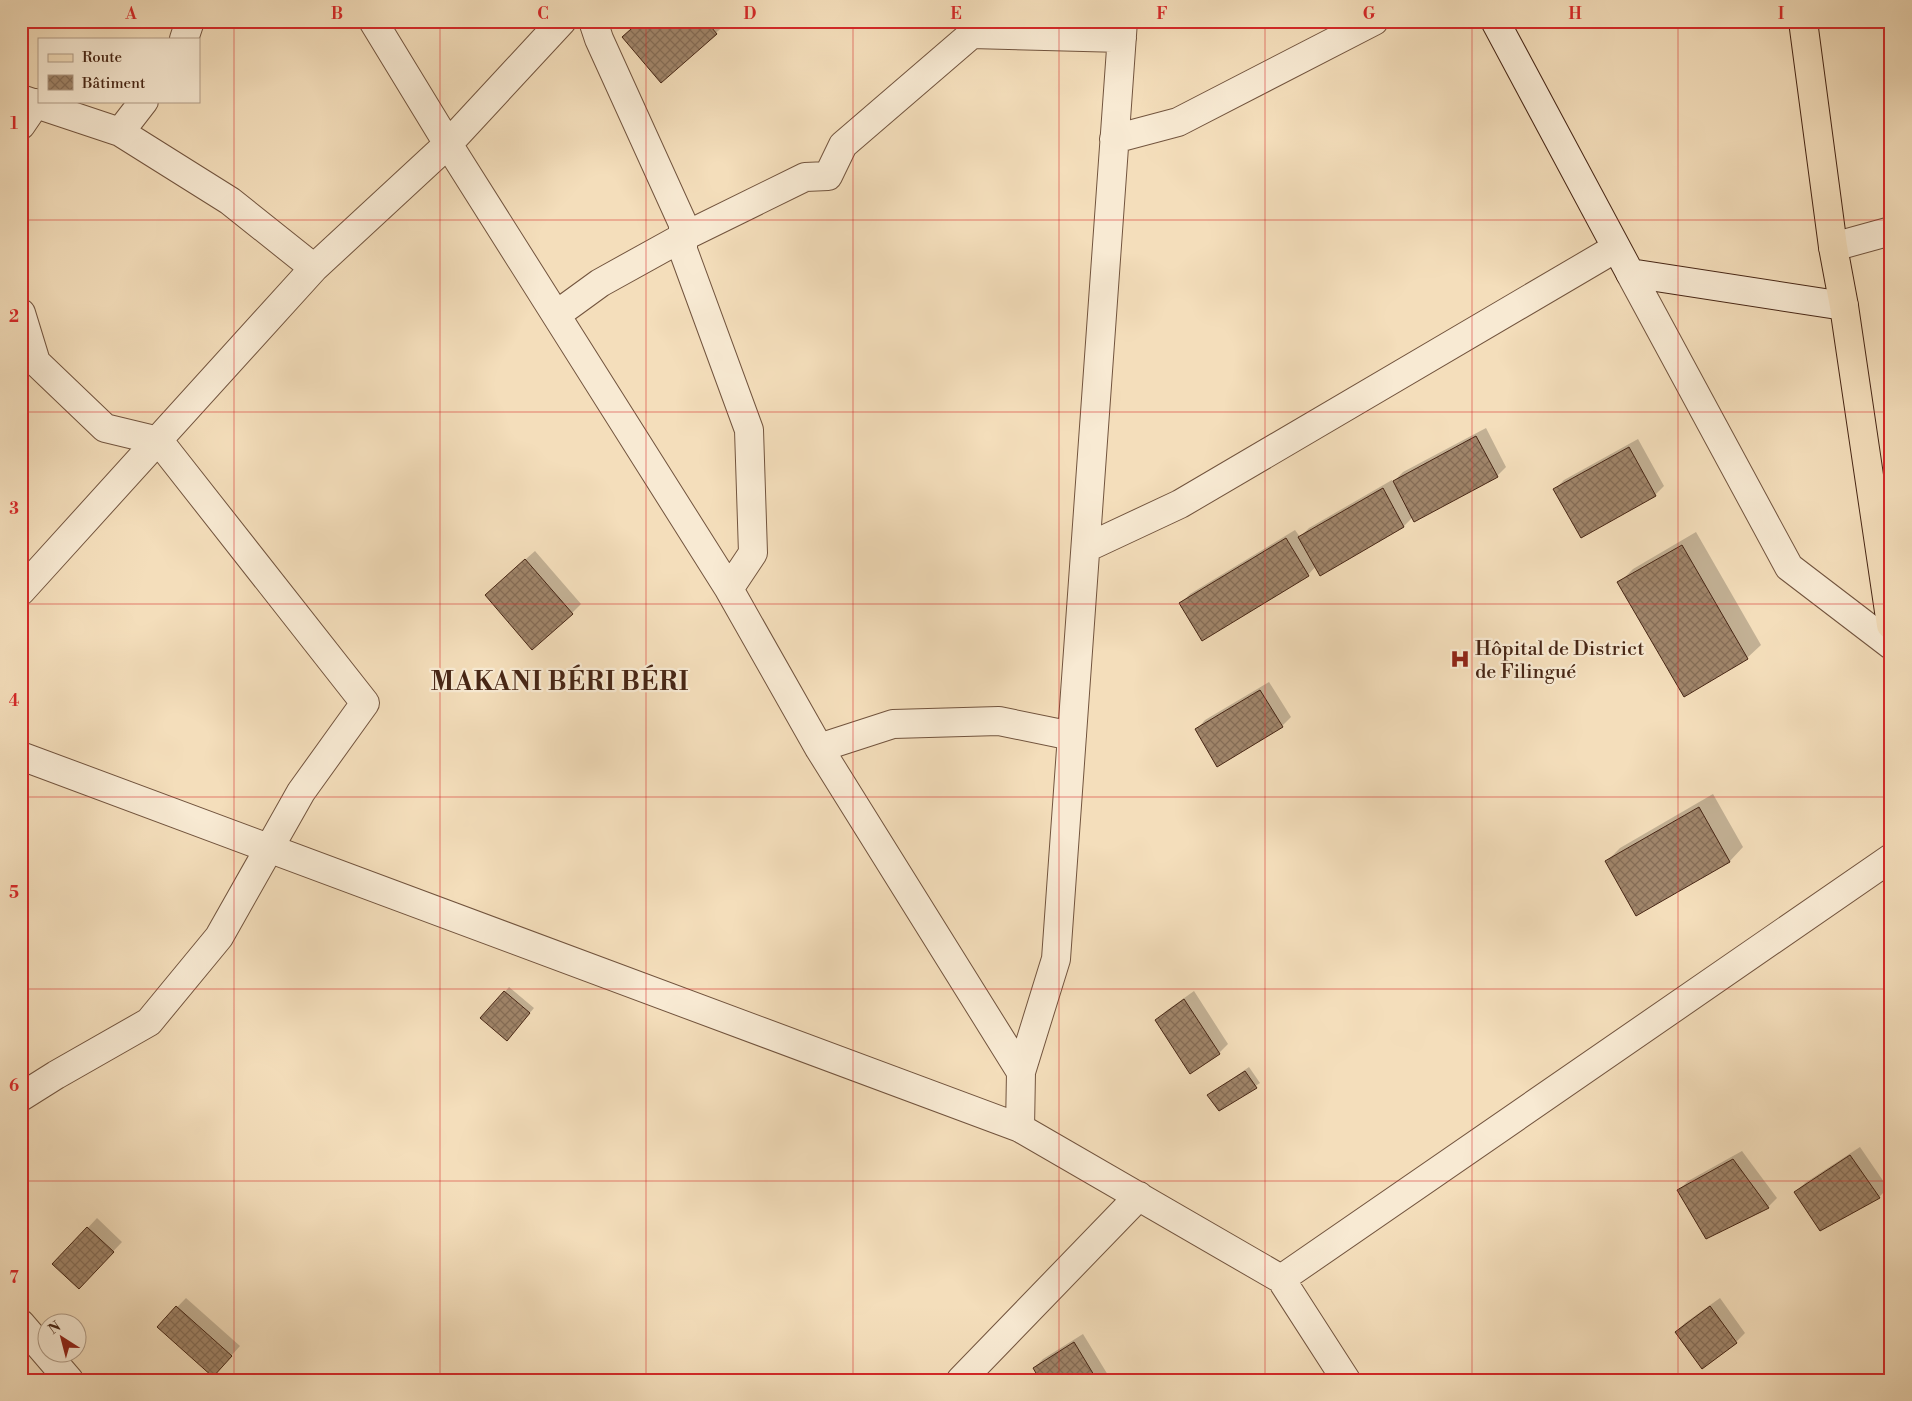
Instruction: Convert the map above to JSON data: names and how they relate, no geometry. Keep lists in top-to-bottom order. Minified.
{"districts":["MAKANI BÉRI BÉRI"],"places":{"hospital":["Hôpital de District de Filingué"]},"legend":["Route","Bâtiment"],"north":"top left","grid":{"columns":["A","B","C","D","E","F","G","H","I"],"rows":["1","2","3","4","5","6","7"]}}
